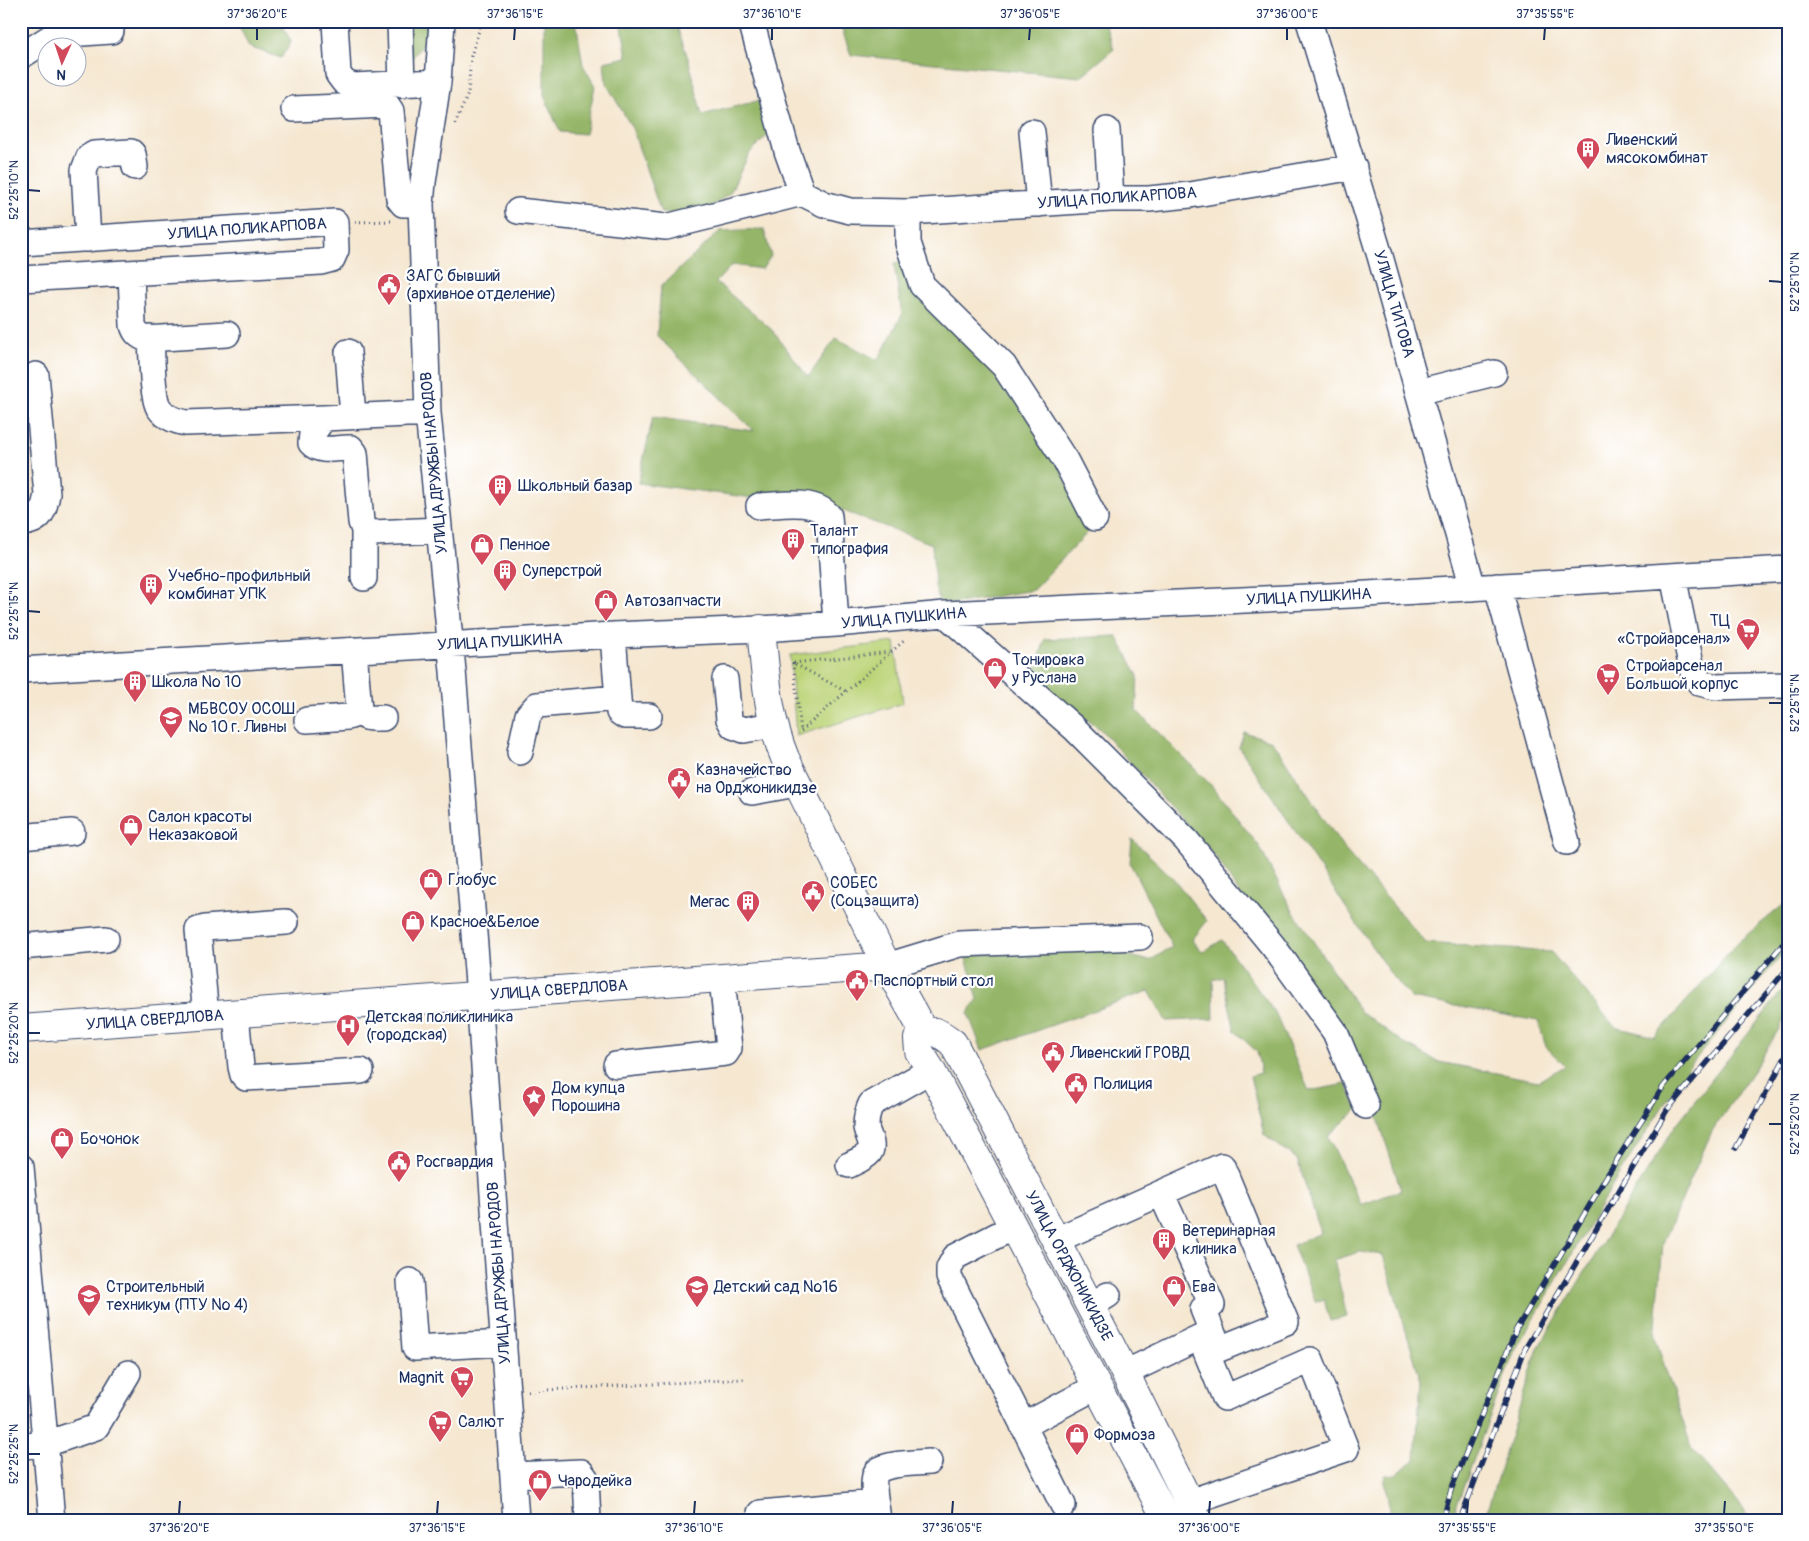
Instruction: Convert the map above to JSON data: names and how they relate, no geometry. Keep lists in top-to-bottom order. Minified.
{"streets":{"main road":["УЛИЦА СВЕРДЛОВА","УЛИЦА ОРДЖОНИКИДЗЕ"],"street":["УЛИЦА ПОЛИКАРПОВА","УЛИЦА ТИТОВА","УЛИЦА ДРУЖБЫ НАРОДОВ","УЛИЦА ПУШКИНА"]},"crossings":[["УЛИЦА ПОЛИКАРПОВА","УЛИЦА ТИТОВА"],["УЛИЦА ТИТОВА","УЛИЦА ПУШКИНА"],["УЛИЦА ДРУЖБЫ НАРОДОВ","УЛИЦА ПУШКИНА"],["УЛИЦА ДРУЖБЫ НАРОДОВ","УЛИЦА СВЕРДЛОВА"]],"places":{"building":["Ливенский мясокомбинат","Школьный базар","Талант типография","Суперстрой","Учебно-профильный комбинат УПК","Школа № 10","Мегас","Ветеринарная клиника"],"public building":["ЗАГС бывший (архивное отделение)","Казначейство на Орджоникидзе","СОБЕС (Соцзащита)","Паспортный стол","Ливенский ГРОВД","Полиция","Росгвардия"],"shop":["Пенное","Автозапчасти","Тонировка у Руслана","Салон красоты Неказаковой","Глобус","Красное&Белое","Бочонок","Ева","Формоза","Чародейка"],"supermarket":["ТЦ «Стройарсенал»","Стройарсенал Большой корпус","Magnit","Салют"],"school or university":["МБВСОУ ОСОШ № 10 г. Ливны","Детский сад №16","Строительный техникум (ПТУ № 4)"],"hospital":["Детская поликлиника (городская)"],"place":["Дом купца Порошина"]},"north":"bottom","coordinates":["37°36'20\"E","37°36'15\"E","37°36'10\"E","37°36'05\"E","37°36'00\"E","37°35'55\"E","52°25'10\"N","52°25'15\"N","52°25'20\"N","52°25'25\"N","37°35'50\"E"]}
